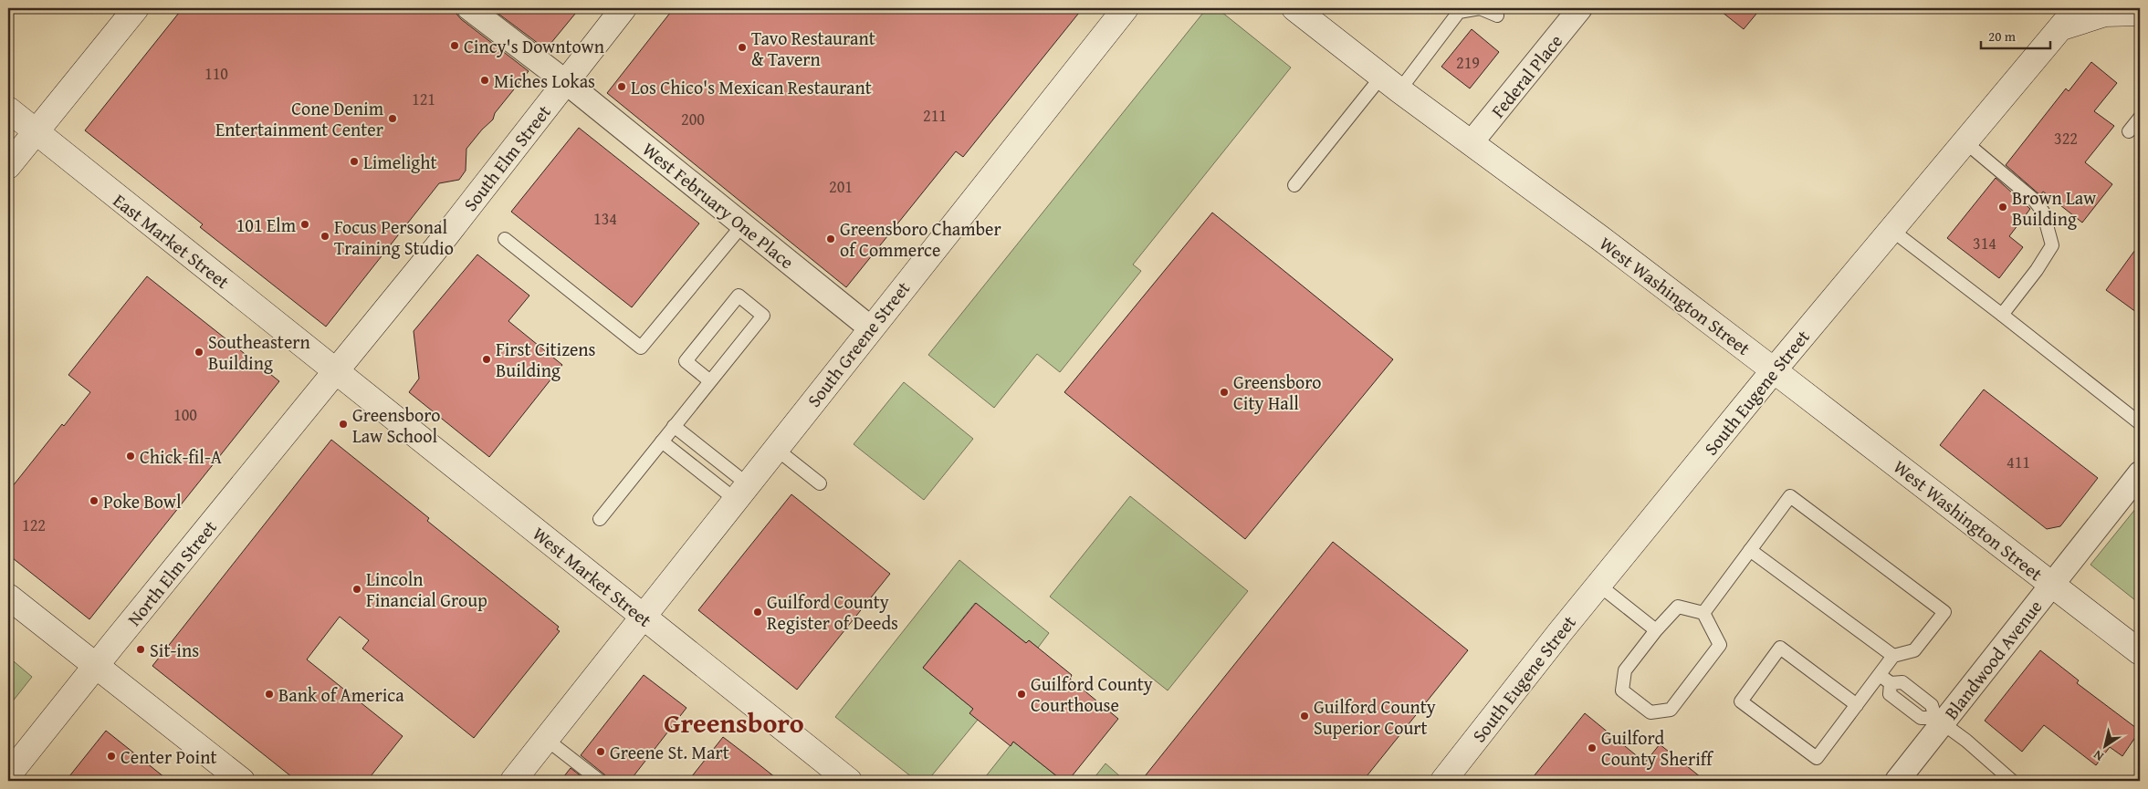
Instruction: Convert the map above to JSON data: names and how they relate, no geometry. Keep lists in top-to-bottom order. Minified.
{"streets":{"main road":["South Elm Street","East Market Street","West Washington Street","South Greene Street","South Eugene Street","North Elm Street","West Market Street"],"street":["Federal Place","West February One Place","Blandwood Avenue"]},"crossings":[["Federal Place","West Washington Street"],["South Elm Street","West February One Place"],["South Elm Street","East Market Street"],["South Elm Street","North Elm Street"],["South Elm Street","West Market Street"],["West February One Place","South Greene Street"],["East Market Street","North Elm Street"],["East Market Street","West Market Street"],["West Washington Street","South Eugene Street"],["West Washington Street","Blandwood Avenue"],["South Greene Street","West Market Street"],["North Elm Street","West Market Street"]],"districts":["Greensboro"],"places":["Cincy's Downtown","Tavo Restaurant & Tavern","Miches Lokas","Los Chico's Mexican Restaurant","Cone Denim Entertainment Center","Limelight","Brown Law Building","101 Elm","Focus Personal Training Studio","Greensboro Chamber of Commerce","Southeastern Building","First Citizens Building","Greensboro City Hall","Greensboro Law School","Chick-fil-A","Poke Bowl","Lincoln Financial Group","Guilford County Register of Deeds","Sit-ins","Bank of America","Guilford County Courthouse","Guilford County Superior Court","Guilford County Sheriff","Greene St. Mart","Center Point"],"house_numbers":["219","110","121","211","200","322","201","134","314","100","411","122"],"scale_bar":"20 m","north":"bottom left"}
